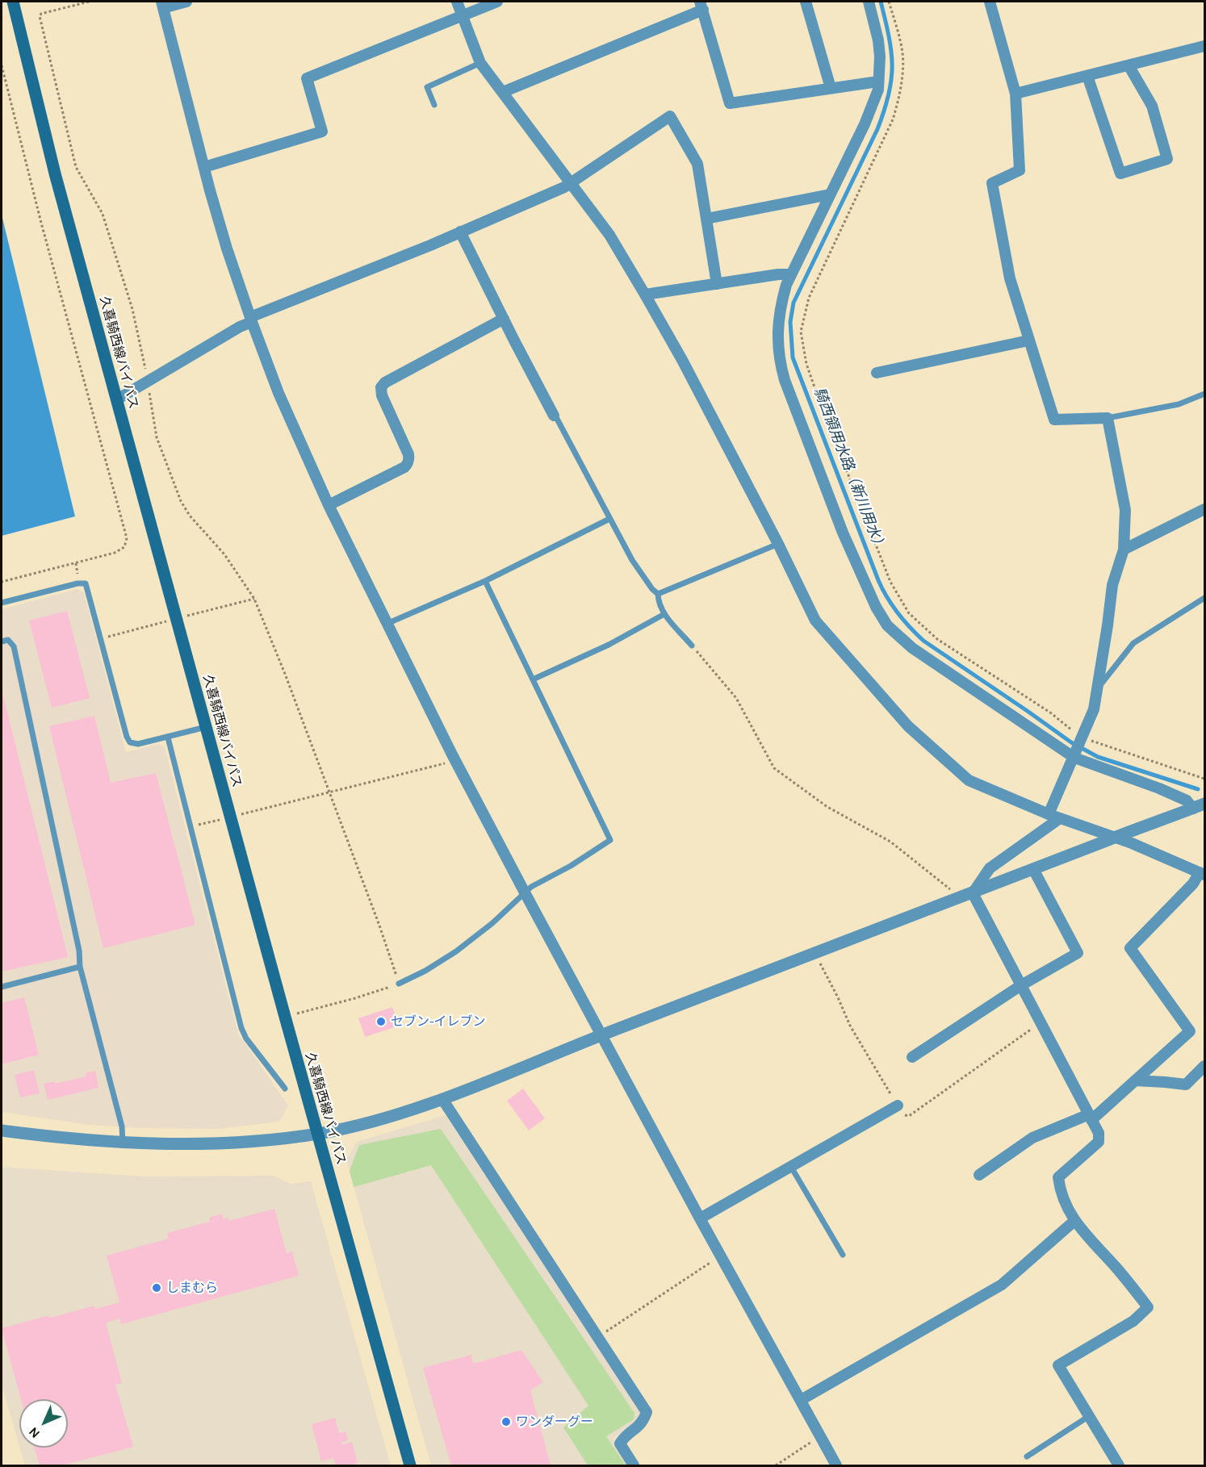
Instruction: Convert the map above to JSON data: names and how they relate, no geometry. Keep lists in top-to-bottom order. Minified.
{"streets":{"main road":["久喜騎西線バイパス"]},"water":["騎西領用水路（新川用水）"],"places":["セブン-イレブン","しまむら","ワンダーグー"],"north":"bottom left"}
